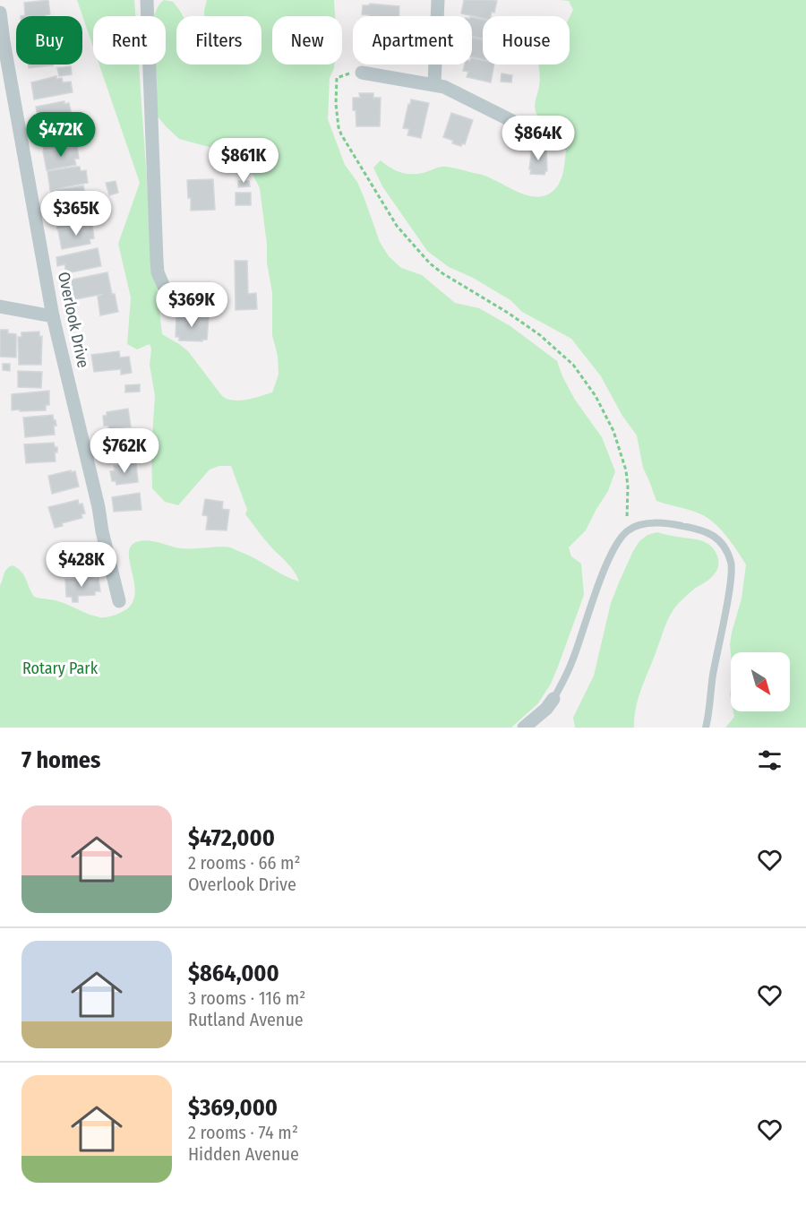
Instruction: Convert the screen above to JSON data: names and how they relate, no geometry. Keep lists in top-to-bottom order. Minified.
{"streets":{"street":["Overlook Drive"]},"parks":["Rotary Park"],"north":"bottom right","page":{"chip":["Buy","Rent","Filters","New","Apartment","House"],"price":["$472K","$864K","$861K","$365K","$369K","$762K","$428K"],"heading":"7 homes","list":[{"name":"$472,000","note":"2 rooms · 66 m² · Overlook Drive"},{"name":"$864,000","note":"3 rooms · 116 m² · Rutland Avenue"},{"name":"$369,000","note":"2 rooms · 74 m² · Hidden Avenue"}]}}
